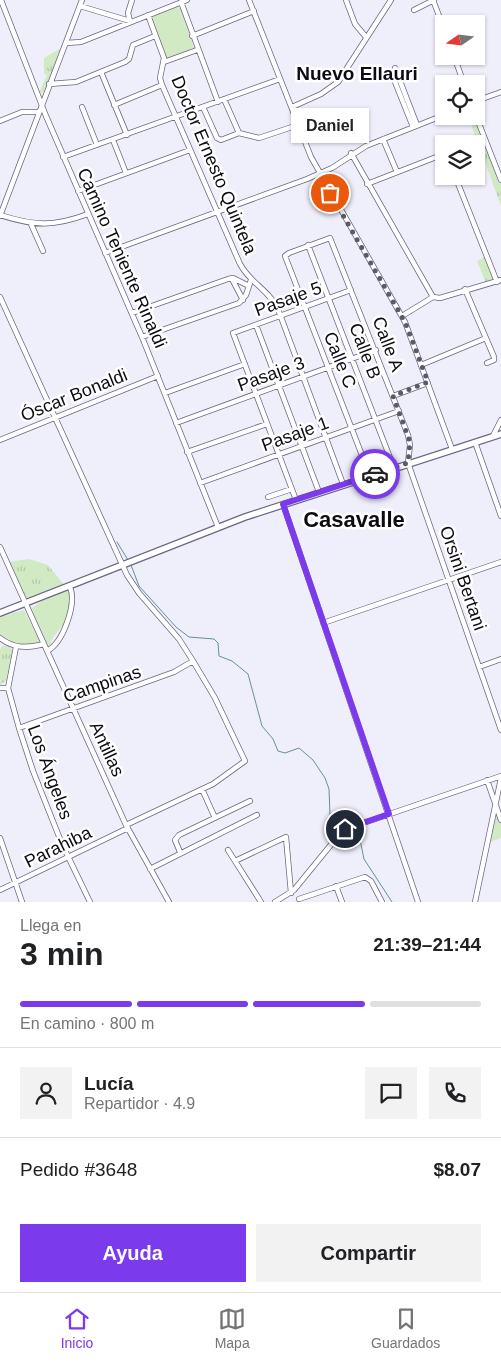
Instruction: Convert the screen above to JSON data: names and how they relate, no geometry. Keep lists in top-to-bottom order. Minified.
{"streets":{"street":["Doctor Ernesto Quintela","Camino Teniente Rinaldi","Pasaje 5","Calle A","Calle B","Calle C","Pasaje 3","Óscar Bonaldi","Pasaje 1","Orsini Bertani","Campinas","Antillas","Los Ángeles","Parahiba"]},"crossings":[["Doctor Ernesto Quintela","Pasaje 5"],["Doctor Ernesto Quintela","Pasaje 3"],["Doctor Ernesto Quintela","Pasaje 1"],["Camino Teniente Rinaldi","Pasaje 3"],["Camino Teniente Rinaldi","Óscar Bonaldi"],["Camino Teniente Rinaldi","Pasaje 1"],["Pasaje 5","Calle A"],["Pasaje 5","Calle B"],["Pasaje 5","Calle C"],["Calle A","Calle B"],["Calle A","Calle C"],["Calle A","Pasaje 3"],["Calle A","Pasaje 1"],["Calle A","Orsini Bertani"],["Calle B","Calle C"],["Calle B","Pasaje 3"],["Calle B","Pasaje 1"],["Calle C","Pasaje 3"],["Calle C","Pasaje 1"],["Campinas","Antillas"],["Campinas","Los Ángeles"],["Campinas","Parahiba"],["Antillas","Parahiba"],["Los Ángeles","Parahiba"]],"districts":["Nuevo Ellauri","Casavalle"],"places":["Daniel"],"north":"left","page":{"bubble":"Daniel","heading":["3 min","Llega en","21:39–21:44"],"panel":["Lucía","Repartidor · 4.9","Pedido #3648","$8.07"],"bar":"En camino · 800 m","buttons":["Ayuda","Compartir"],"tabs":["Inicio","Mapa","Guardados"]}}
